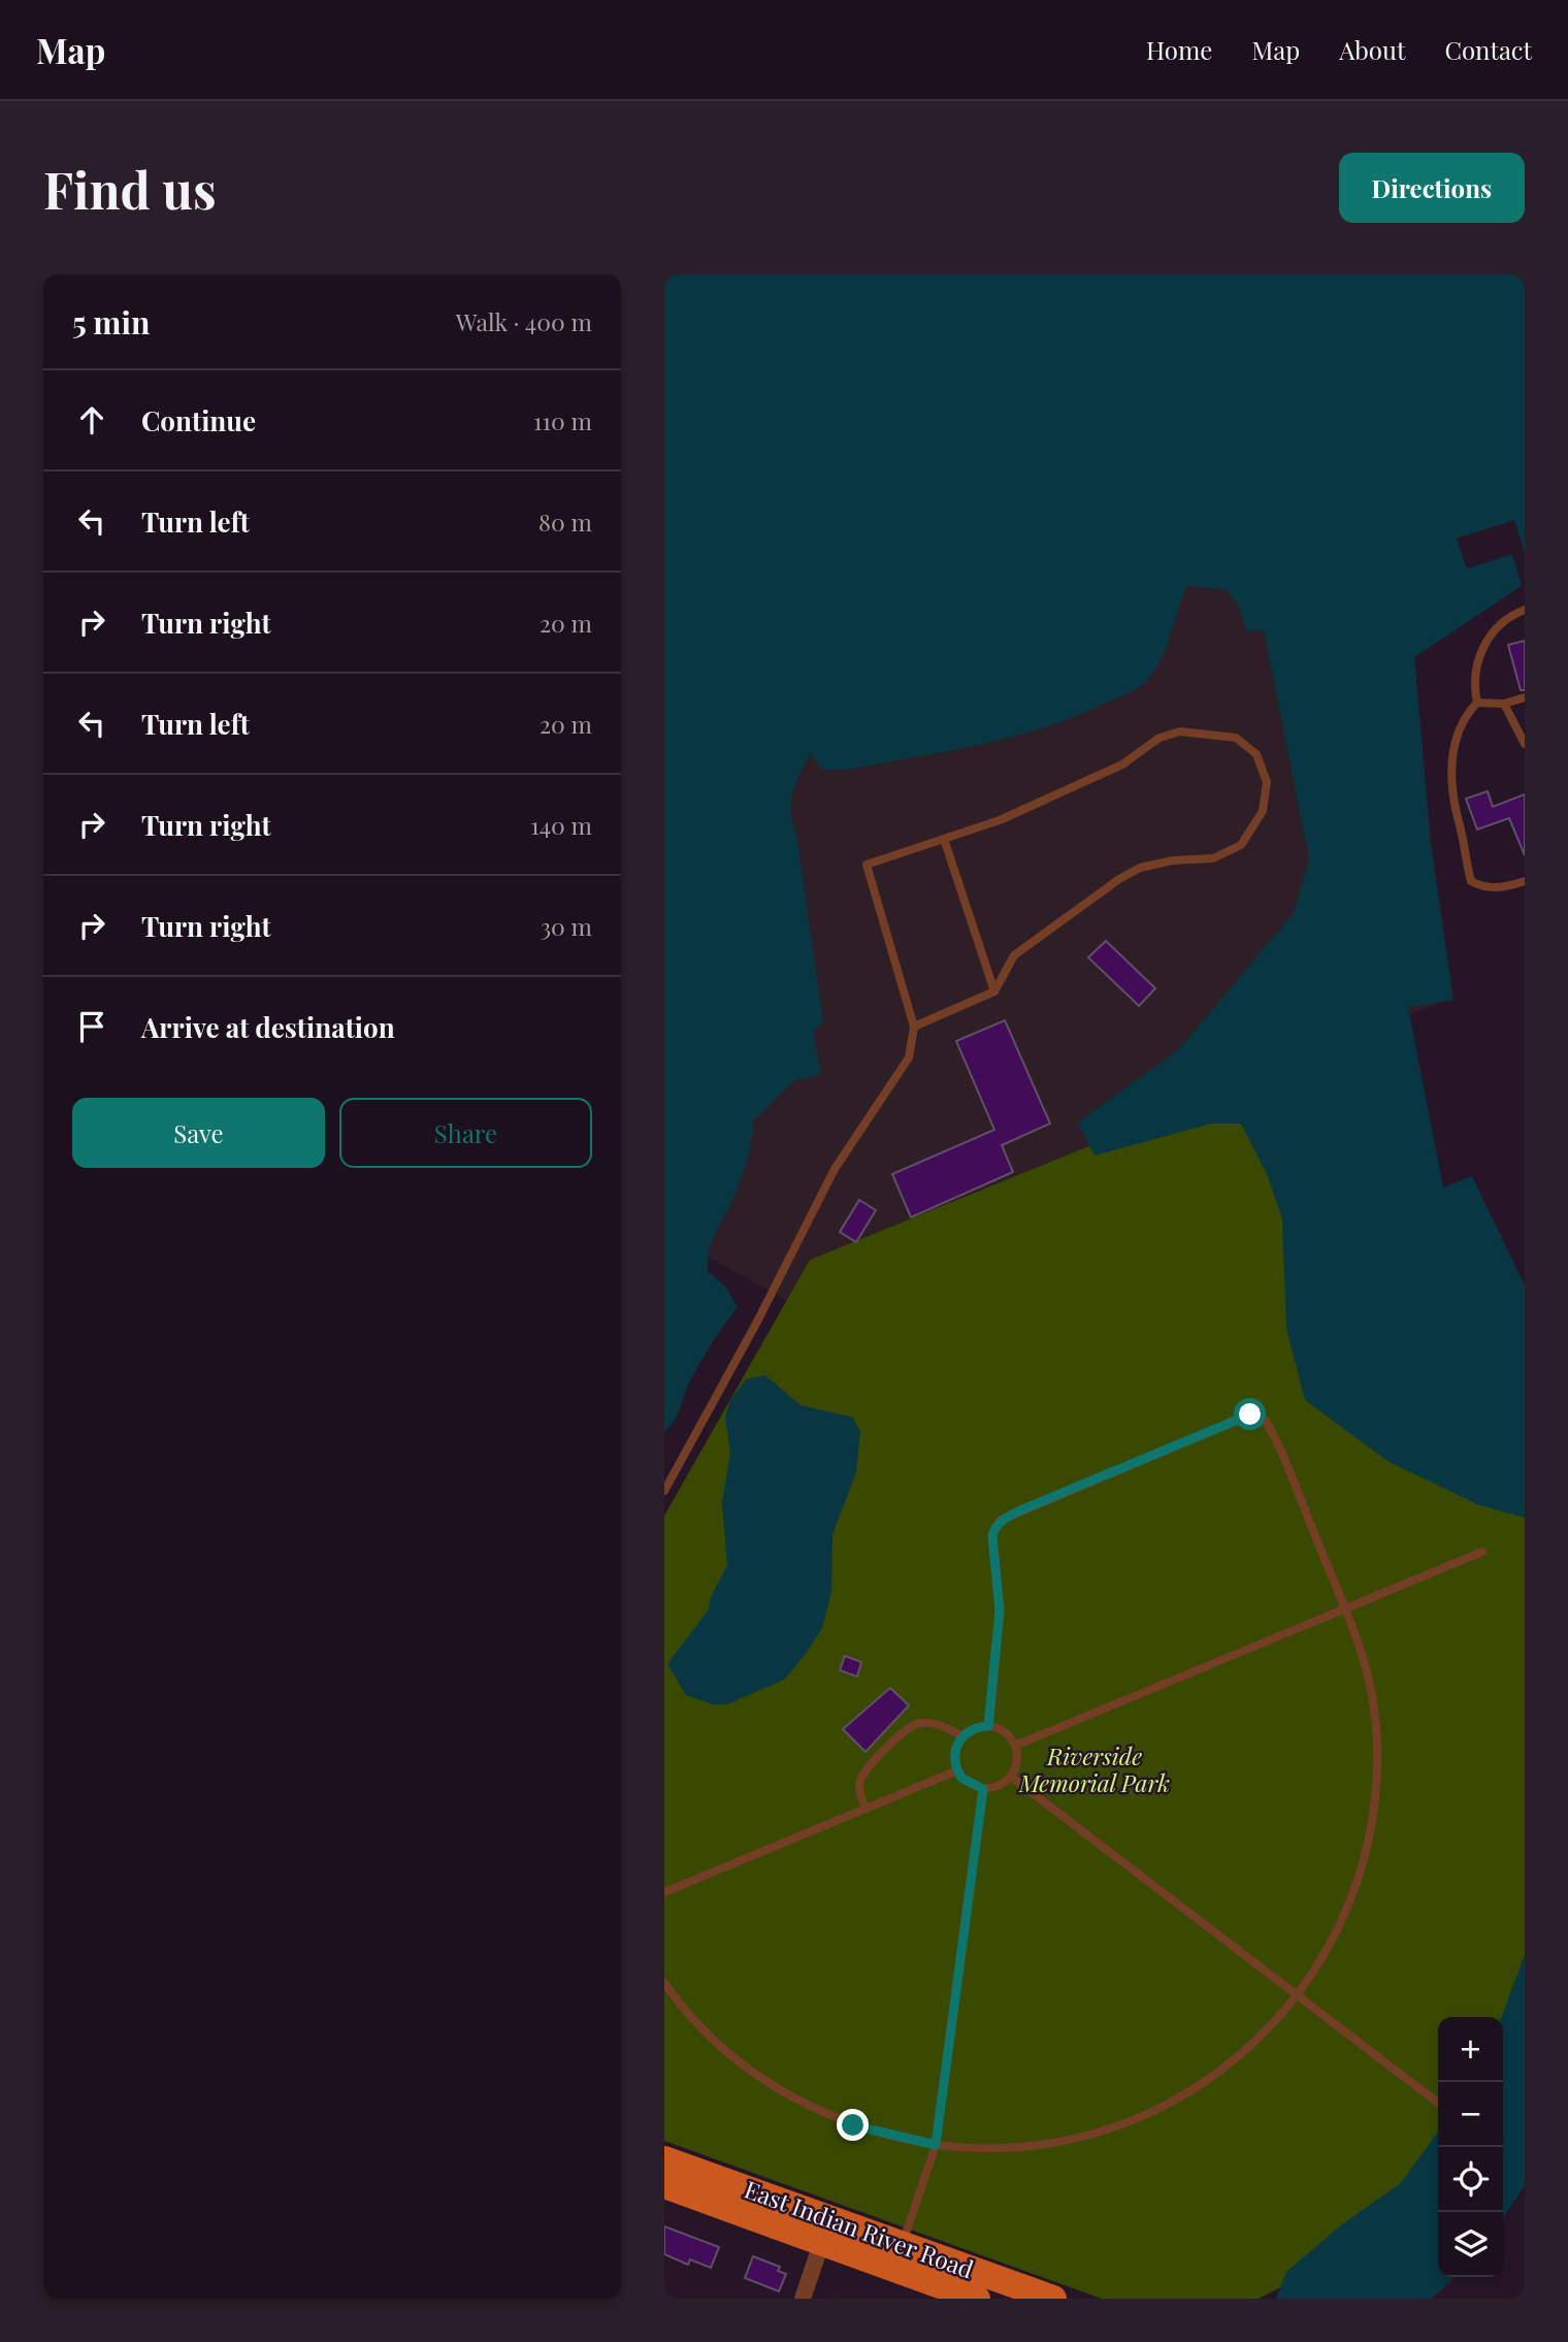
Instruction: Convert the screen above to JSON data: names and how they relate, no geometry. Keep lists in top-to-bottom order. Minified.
{"streets":{"main road":["East Indian River Road"]},"parks":["Riverside Memorial Park"],"page":{"header":"Map","nav":["Home","Map","About","Contact"],"buttons":["Directions",["Save","Share"]],"title":"Find us","heading":["5 min","Walk · 400 m"],"list":[["Continue","110 m"],["Turn left","80 m"],["Turn right","20 m"],["Turn left","20 m"],["Turn right","140 m"],["Turn right","30 m"],"Arrive at destination"],"map_buttons":["+","−"]}}
